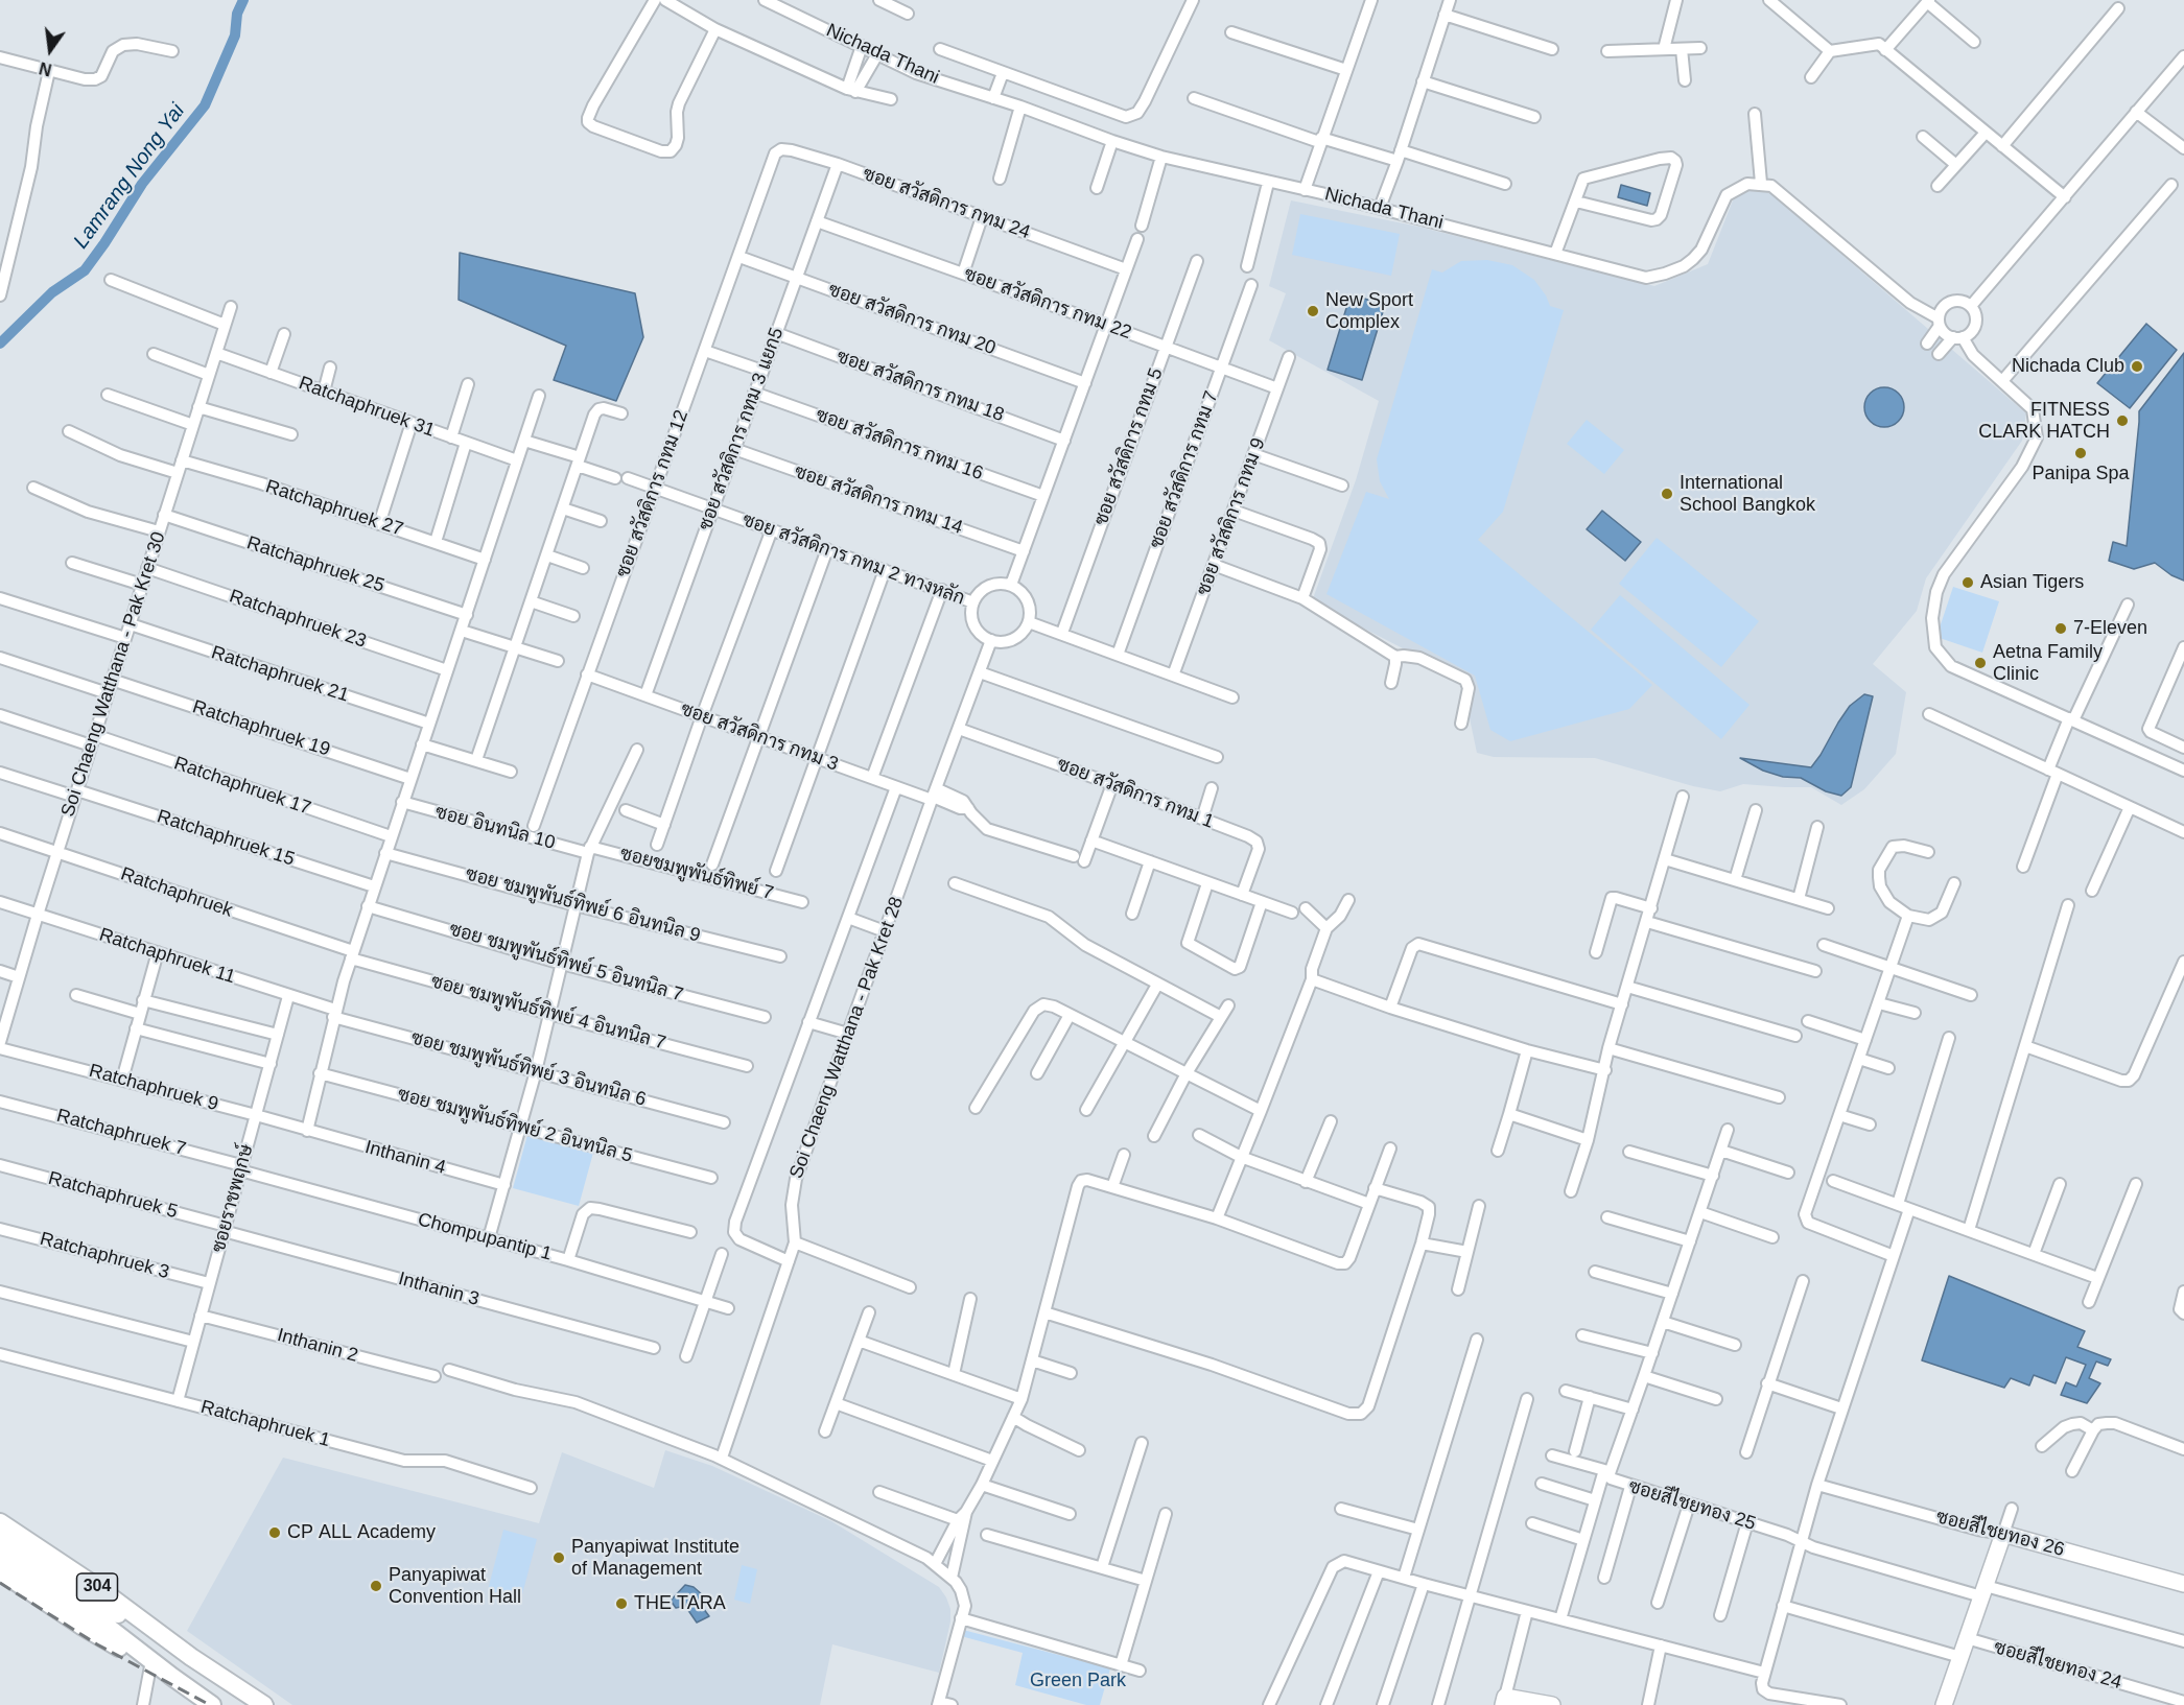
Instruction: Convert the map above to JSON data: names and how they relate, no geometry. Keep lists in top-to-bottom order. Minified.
{"streets":{"main road":["304"],"street":["Nichada Thani","ซอย สวัสดิการ กทม 24","ซอย สวัสดิการ กทม 22","ซอย สวัสดิการ กทม 20","ซอย สวัสดิการ กทม 18","Ratchaphruek 31","ซอย สวัสดิการ กทม 3 แยก5","ซอย สวัสดิการ กทม 16","ซอย สวัสดิการ กทม 5","ซอย สวัสดิการ กทม 7","ซอย สวัสดิการ กทม 12","ซอย สวัสดิการ กทม 14","Ratchaphruek 27","ซอย สวัสดิการ กทม 9","ซอย สวัสดิการ กทม 2 ทางหลัก","Ratchaphruek 25","Ratchaphruek 23","Soi Chaeng Watthana - Pak Kret 30","Ratchaphruek 21","Ratchaphruek 19","ซอย สวัสดิการ กทม 3","Ratchaphruek 17","ซอย สวัสดิการ กทม 1","ซอย อินทนิล 10","Ratchaphruek 15","ซอยชมพูพันธ์ทิพย์ 7","Ratchaphruek","ซอย ชมพูพันธ์ทิพย์ 6 อินทนิล 9","Ratchaphruek 11","ซอย ชมพูพันธ์ทิพย์ 5 อินทนิล 7","ซอย ชมพูพันธ์ทิพย์ 4 อินทนิล 7","Soi Chaeng Watthana - Pak Kret 28","ซอย ชมพูพันธ์ทิพย์ 3 อินทนิล 6","Ratchaphruek 9","ซอย ชมพูพันธ์ทิพย์ 2 อินทนิล 5","Ratchaphruek 7","Inthanin 4","Ratchaphruek 5","ซอยราชพฤกษ์","Chompupantip 1","Ratchaphruek 3","Inthanin 3","Inthanin 2","Ratchaphruek 1","ซอยสีไชยทอง 25","ซอยสีไชยทอง 26","ซอยสีไชยทอง 24"]},"crossings":[["ซอย สวัสดิการ กทม 24","ซอย สวัสดิการ กทม 3 แยก5"],["ซอย สวัสดิการ กทม 24","ซอย สวัสดิการ กทม 12"],["ซอย สวัสดิการ กทม 22","ซอย สวัสดิการ กทม 3 แยก5"],["ซอย สวัสดิการ กทม 22","ซอย สวัสดิการ กทม 5"],["ซอย สวัสดิการ กทม 22","ซอย สวัสดิการ กทม 7"],["ซอย สวัสดิการ กทม 22","ซอย สวัสดิการ กทม 9"],["ซอย สวัสดิการ กทม 20","ซอย สวัสดิการ กทม 3 แยก5"],["ซอย สวัสดิการ กทม 20","ซอย สวัสดิการ กทม 12"],["ซอย สวัสดิการ กทม 18","ซอย สวัสดิการ กทม 3 แยก5"],["Ratchaphruek 31","Soi Chaeng Watthana - Pak Kret 30"],["ซอย สวัสดิการ กทม 3 แยก5","ซอย สวัสดิการ กทม 16"],["ซอย สวัสดิการ กทม 3 แยก5","ซอย สวัสดิการ กทม 14"],["ซอย สวัสดิการ กทม 3 แยก5","ซอย สวัสดิการ กทม 2 ทางหลัก"],["ซอย สวัสดิการ กทม 3 แยก5","ซอย สวัสดิการ กทม 3"],["ซอย สวัสดิการ กทม 12","ซอย สวัสดิการ กทม 2 ทางหลัก"],["ซอย สวัสดิการ กทม 12","ซอย สวัสดิการ กทม 3"],["Ratchaphruek 27","Soi Chaeng Watthana - Pak Kret 30"],["ซอย สวัสดิการ กทม 2 ทางหลัก","Soi Chaeng Watthana - Pak Kret 28"],["Ratchaphruek 25","Soi Chaeng Watthana - Pak Kret 30"],["Ratchaphruek 23","Soi Chaeng Watthana - Pak Kret 30"],["Soi Chaeng Watthana - Pak Kret 30","Ratchaphruek 21"],["Soi Chaeng Watthana - Pak Kret 30","Ratchaphruek 19"],["Soi Chaeng Watthana - Pak Kret 30","Ratchaphruek 17"],["Soi Chaeng Watthana - Pak Kret 30","Ratchaphruek 15"],["Soi Chaeng Watthana - Pak Kret 30","Ratchaphruek"],["Soi Chaeng Watthana - Pak Kret 30","Ratchaphruek 11"],["ซอย สวัสดิการ กทม 3","Soi Chaeng Watthana - Pak Kret 28"],["ซอย สวัสดิการ กทม 1","Soi Chaeng Watthana - Pak Kret 28"],["ซอย อินทนิล 10","ซอยชมพูพันธ์ทิพย์ 7"],["Ratchaphruek","ซอย ชมพูพันธ์ทิพย์ 4 อินทนิล 7"],["Ratchaphruek 11","ซอย ชมพูพันธ์ทิพย์ 3 อินทนิล 6"],["Ratchaphruek 11","ซอยราชพฤกษ์"],["Ratchaphruek 9","Inthanin 4"],["Ratchaphruek 9","ซอยราชพฤกษ์"],["Ratchaphruek 7","ซอยราชพฤกษ์"],["Ratchaphruek 7","Chompupantip 1"],["Ratchaphruek 5","ซอยราชพฤกษ์"],["Ratchaphruek 5","Inthanin 3"],["ซอยราชพฤกษ์","Chompupantip 1"],["ซอยราชพฤกษ์","Ratchaphruek 3"],["ซอยราชพฤกษ์","Inthanin 3"],["ซอยราชพฤกษ์","Inthanin 2"],["ซอยราชพฤกษ์","Ratchaphruek 1"]],"water":["Lamrang Nong Yai"],"parks":["Green Park"],"places":["New Sport Complex","Nichada Club","FITNESS CLARK HATCH","Panipa Spa","International School Bangkok","Asian Tigers","7-Eleven","Aetna Family Clinic","CP ALL Academy","Panyapiwat Institute of Management","Panyapiwat Convention Hall","THE TARA"],"north":"bottom"}
